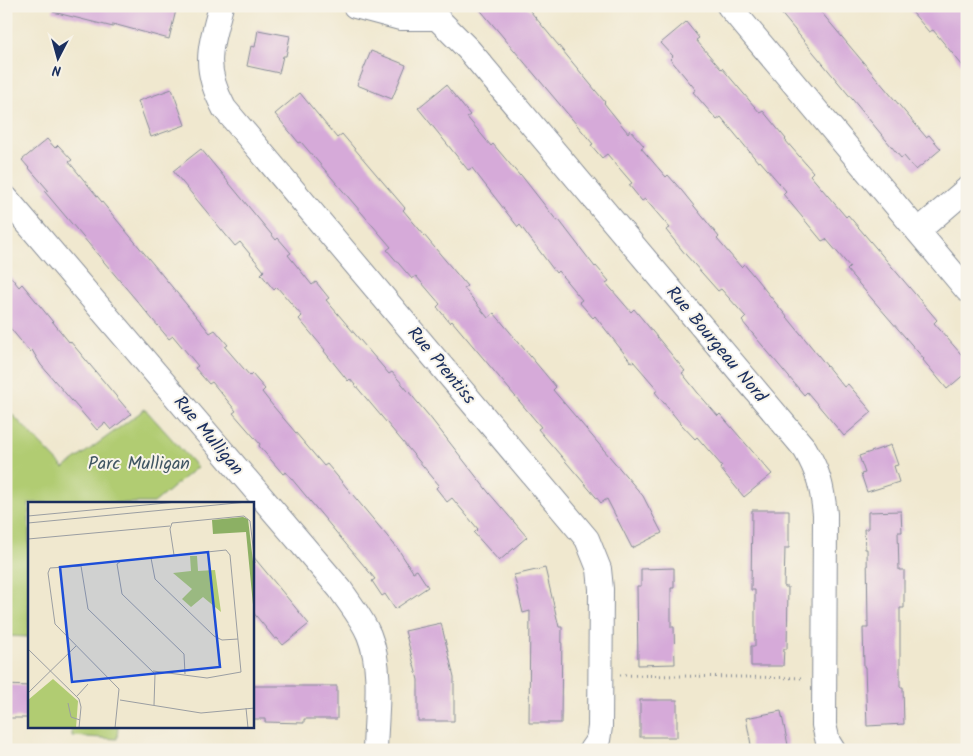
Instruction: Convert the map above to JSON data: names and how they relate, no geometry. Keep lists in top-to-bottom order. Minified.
{"streets":{"street":["Rue Bourgeau Nord","Rue Prentiss","Rue Mulligan"]},"parks":["Parc Mulligan"],"north":"bottom"}
